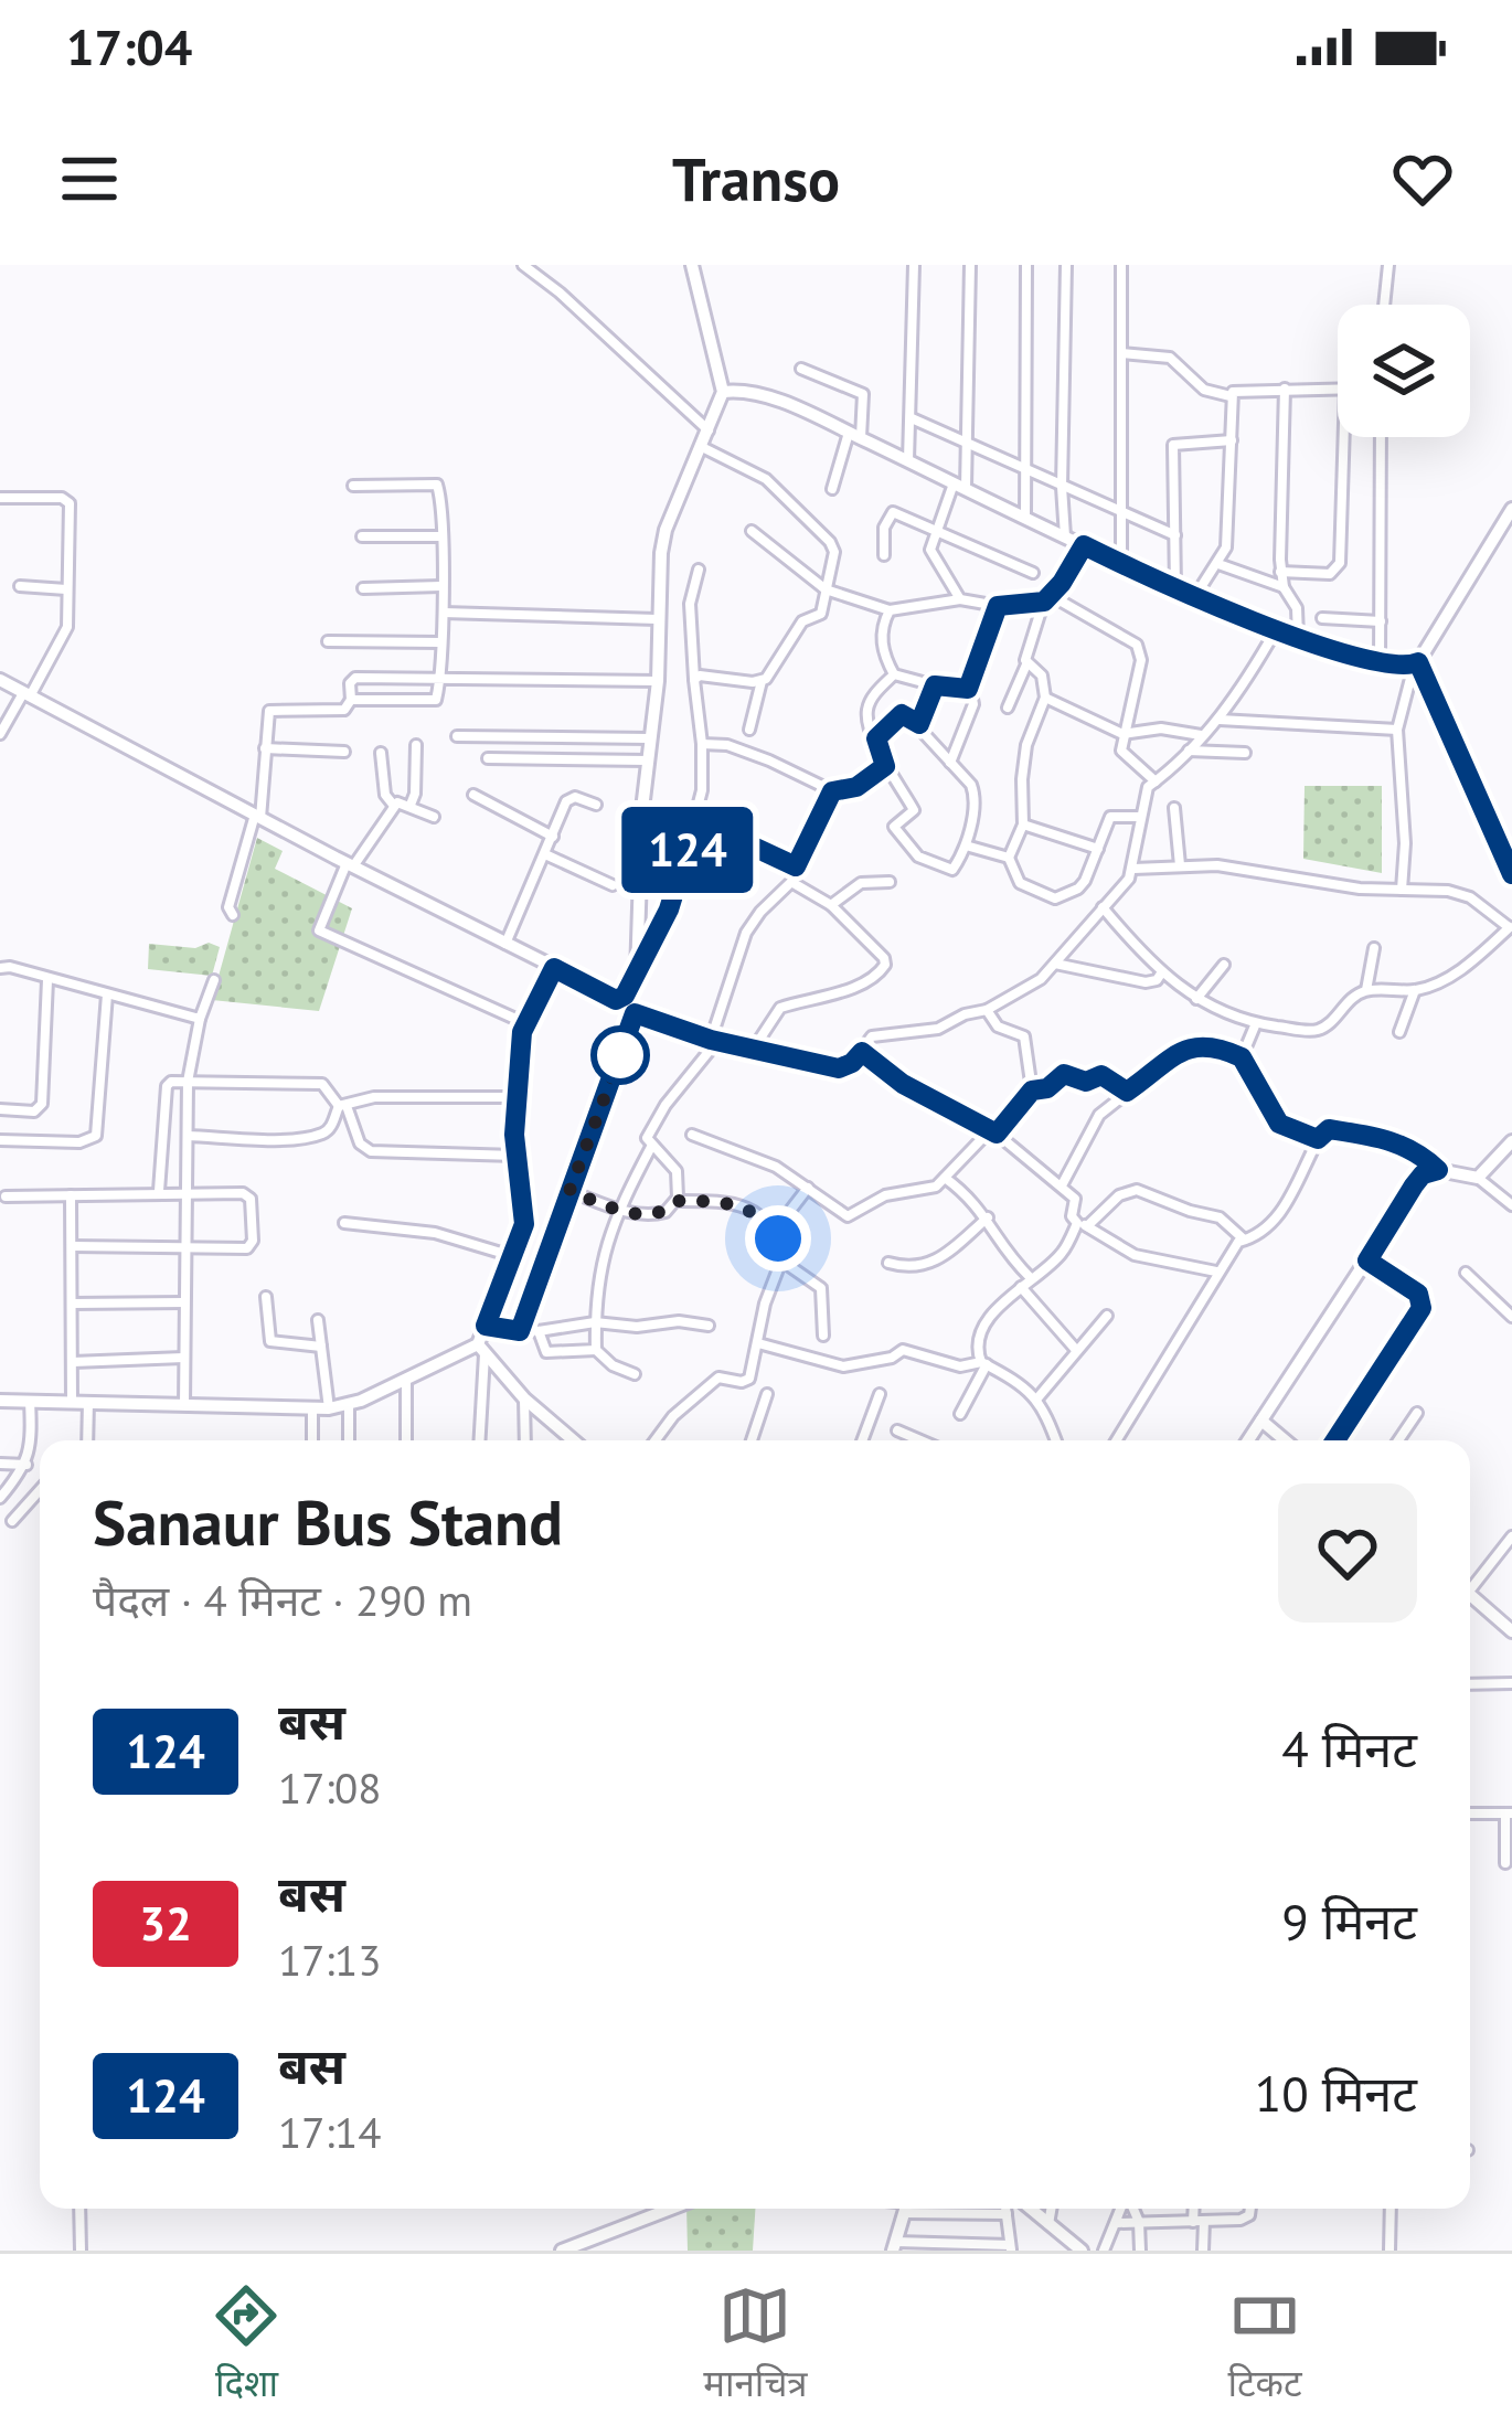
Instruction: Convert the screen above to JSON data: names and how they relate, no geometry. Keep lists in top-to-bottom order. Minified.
{"lines":["bus line 124"],"page":{"status":"17:04","header":"Transo","on_map":"124","heading":["Sanaur Bus Stand","पैदल · 4 मिनट · 290 m"],"list":[{"mark":"124","name":"बस","note":"17:08","value":"4 मिनट"},{"mark":"32","name":"बस","note":"17:13","value":"9 मिनट"},{"mark":"124","name":"बस","note":"17:14","value":"10 मिनट"}],"tabs":["दिशा","मानचित्र","टिकट"]}}
